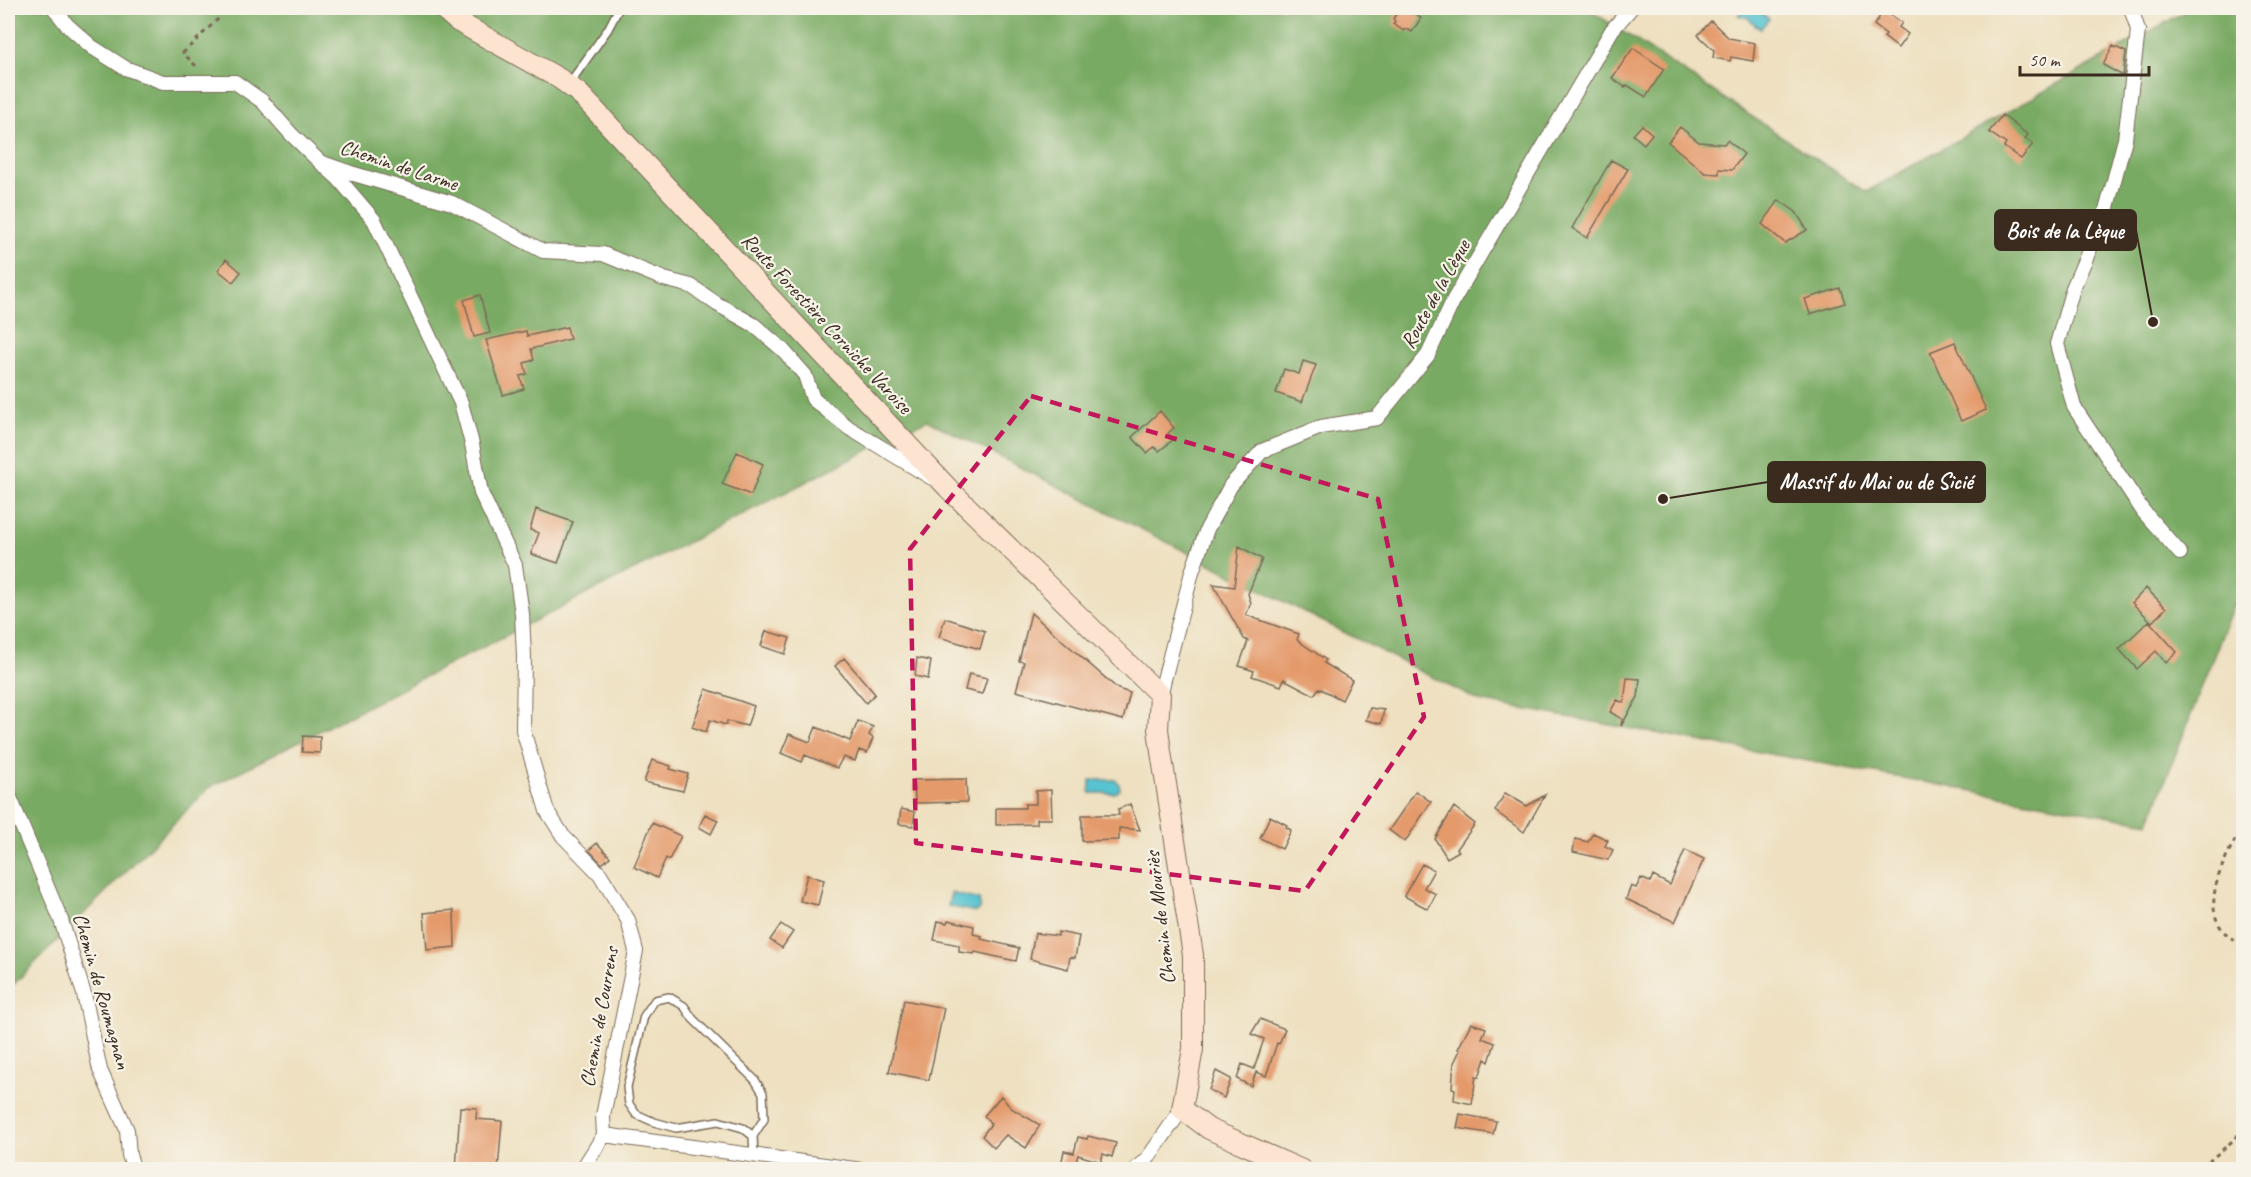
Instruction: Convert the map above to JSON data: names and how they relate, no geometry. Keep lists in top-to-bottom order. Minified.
{"streets":{"street":["Chemin de Larme","Route de la Lèque","Route Forestière Corniche Varoise","Chemin de Mouriès","Chemin de Roumagnan","Chemin de Courrens"]},"crossings":[["Chemin de Larme","Route Forestière Corniche Varoise"],["Chemin de Larme","Chemin de Courrens"],["Route de la Lèque","Route Forestière Corniche Varoise"],["Route de la Lèque","Chemin de Mouriès"],["Route Forestière Corniche Varoise","Chemin de Mouriès"]],"places":["Bois de la Lèque","Massif du Mai ou de Sicié"],"scale_bar":"50 m"}
